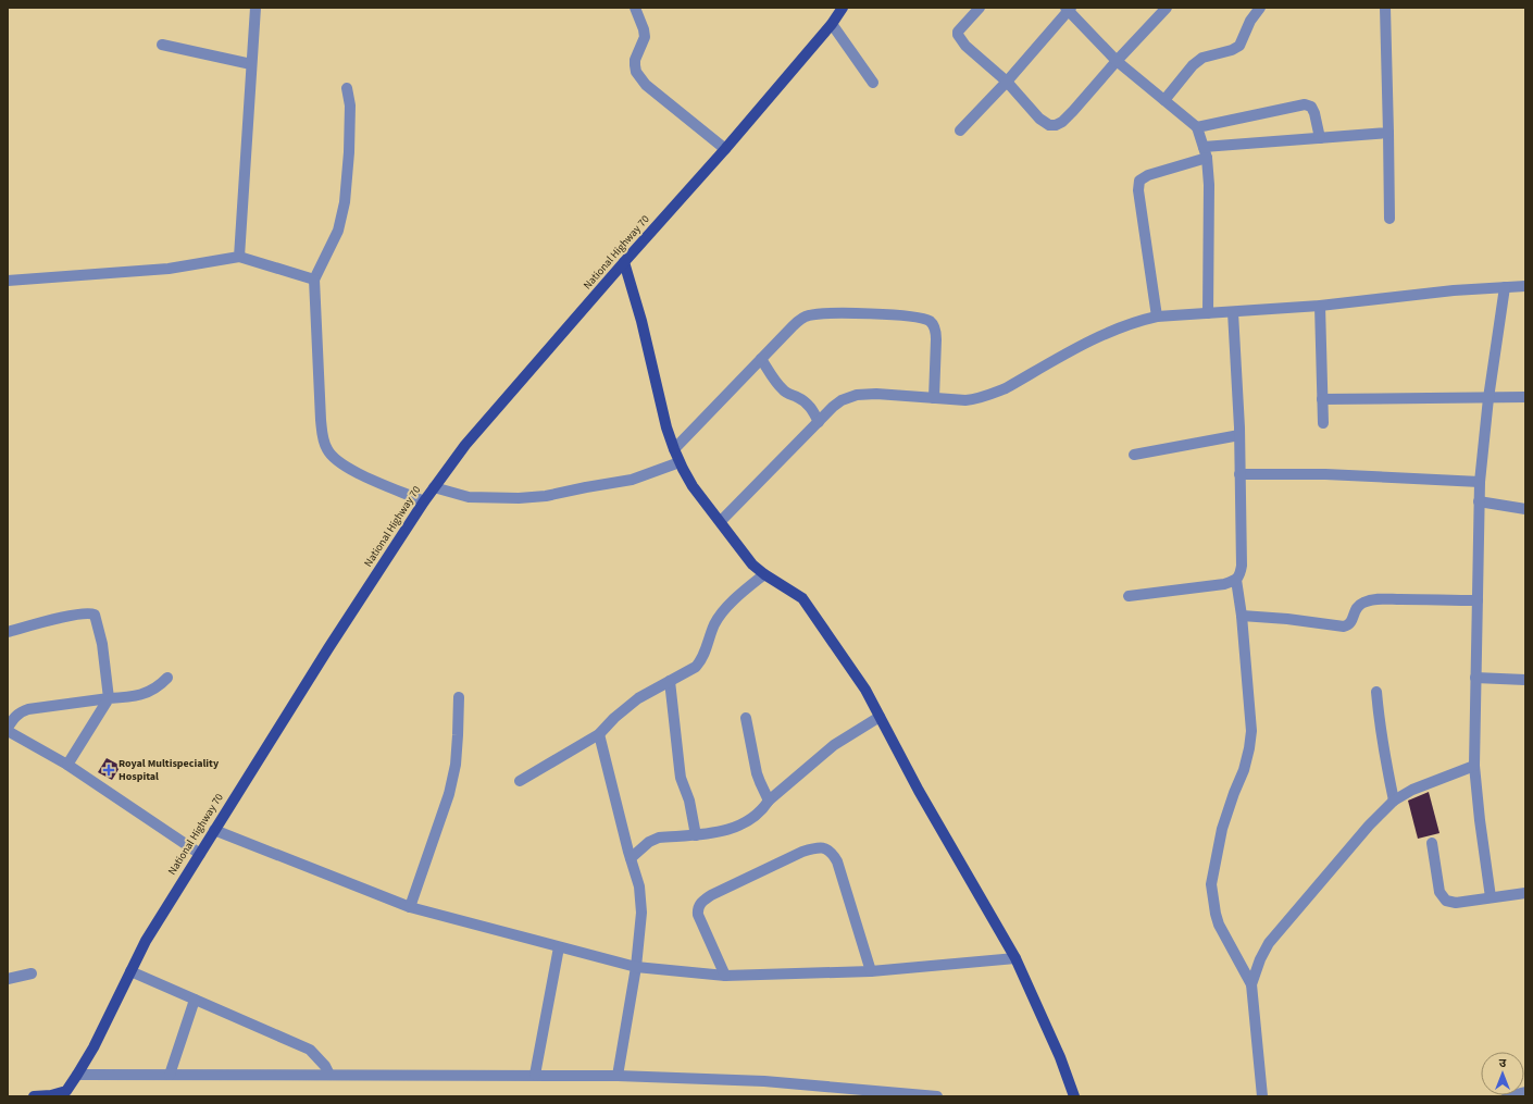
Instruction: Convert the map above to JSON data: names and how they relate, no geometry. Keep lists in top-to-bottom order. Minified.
{"streets":{"main road":["National Highway 70"]},"places":{"health":["Royal Multispeciality Hospital"]},"north":"top"}
